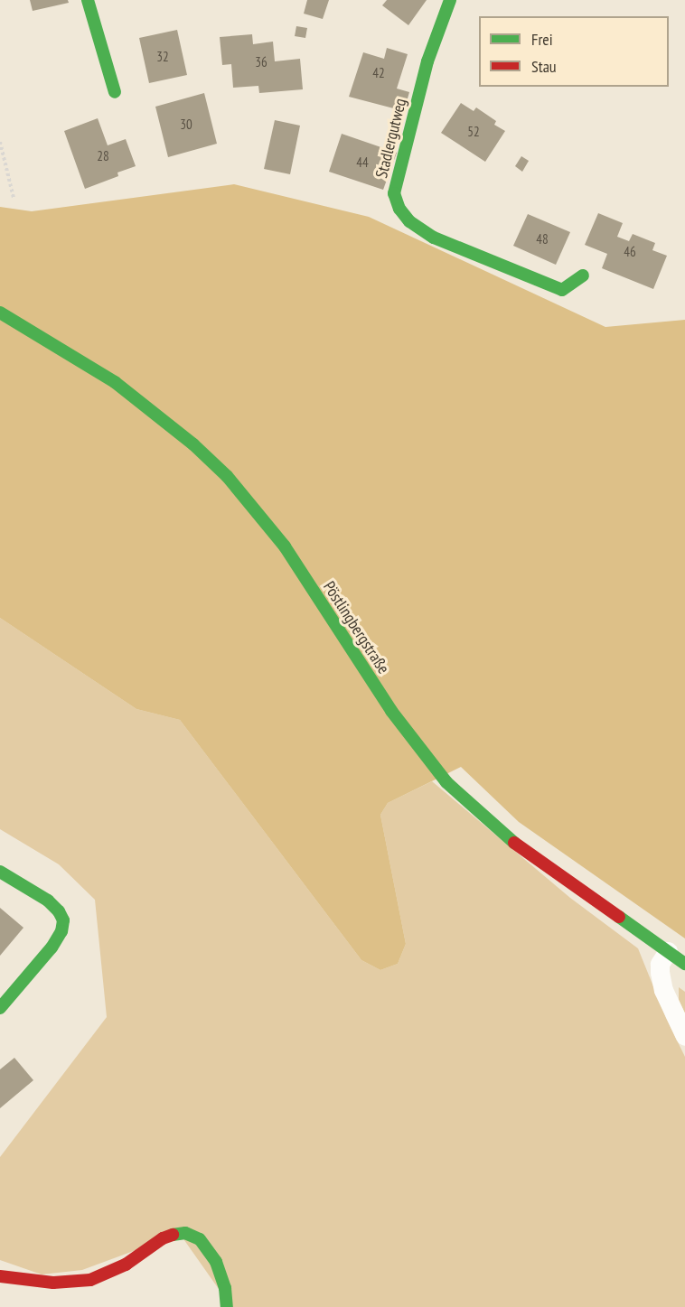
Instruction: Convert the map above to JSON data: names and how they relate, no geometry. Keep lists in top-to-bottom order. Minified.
{"streets":{"street":["Stadlergutweg","Pöstlingbergstraße"]},"house_numbers":["32","36","42","30","52","28","44","48","46"],"legend":["Frei","Stau"]}
